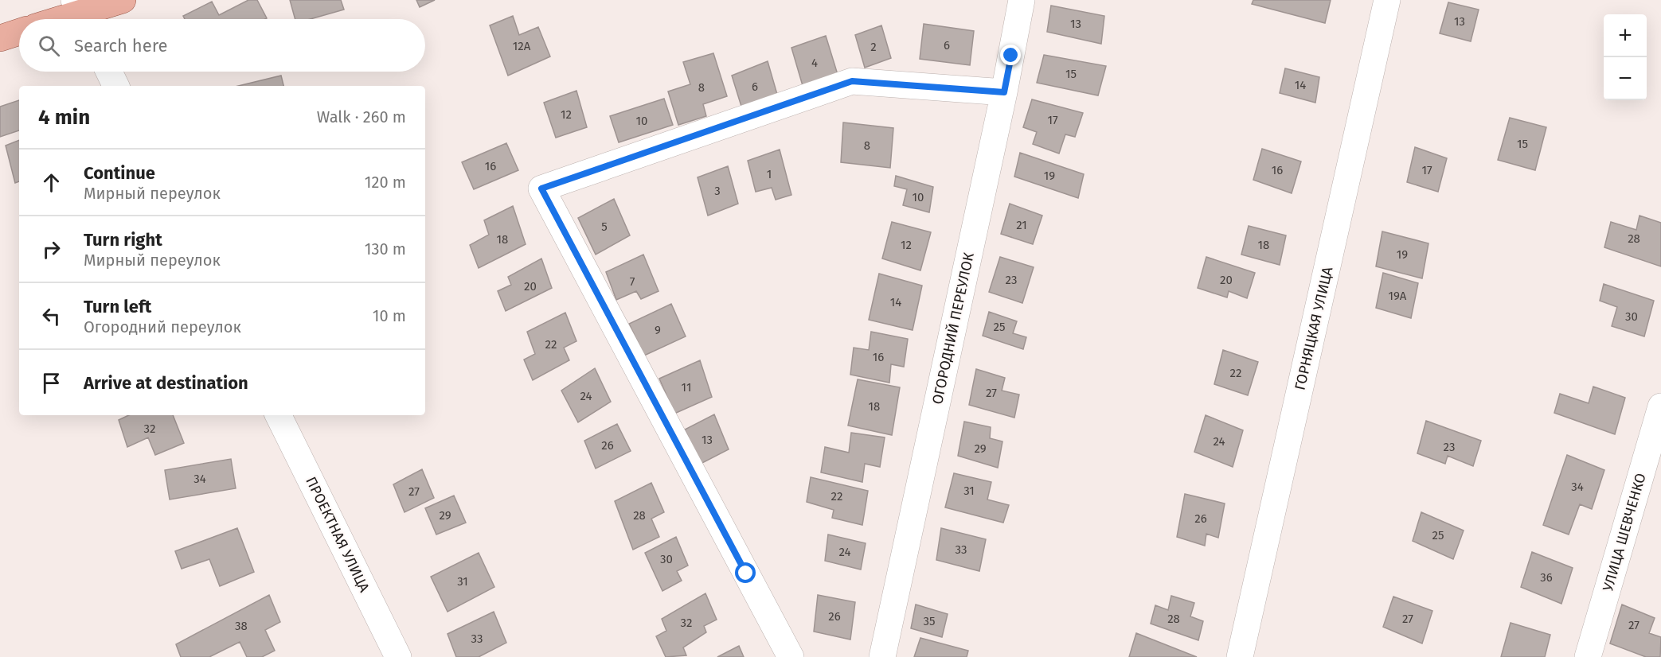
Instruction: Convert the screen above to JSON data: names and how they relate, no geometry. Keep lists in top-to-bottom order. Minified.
{"streets":{"street":["ОГОРОДНИЙ ПЕРЕУЛОК","ГОРНЯЦКАЯ УЛИЦА","УЛИЦА ШЕВЧЕНКО","ПРОЕКТНАЯ УЛИЦА"]},"house_numbers":["13","13","6","12А","2","4","15","14","6","8","12","17","10","15","8","16","16","17","1","19","3","10","21","5","28","18","12","18","19","23","20","7","20","19А","14","30","25","9","22","16","22","11","27","24","18","32","13","24","26","23","29","34","34","31","27","22","29","28","26","25","33","24","30","36","31","26","28","27","35","32","27","38","33"],"page":{"map_buttons":["+","−"],"search":"Search here","heading":["4 min","Walk · 260 m"],"list":[["Continue","Мирный переулок","120 m"],["Turn right","Мирный переулок","130 m"],["Turn left","Огородний переулок","10 m"],"Arrive at destination"]}}
